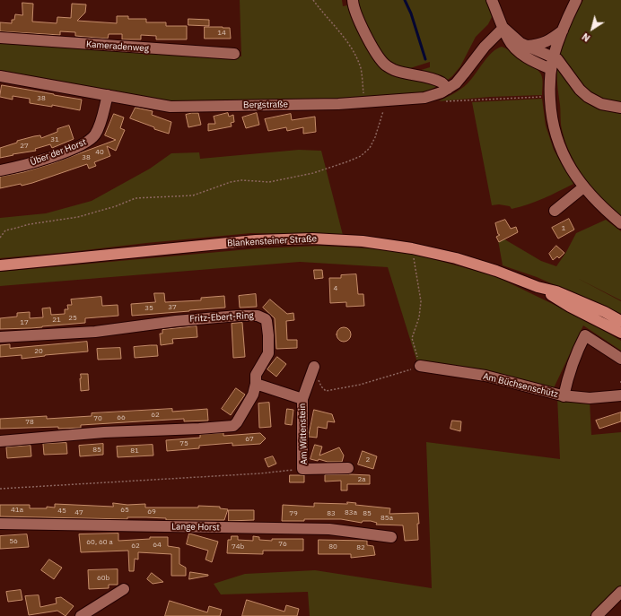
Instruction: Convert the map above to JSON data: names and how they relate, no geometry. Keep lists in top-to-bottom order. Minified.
{"streets":{"main road":["Blankensteiner Straße"],"street":["Kameradenweg","Bergstraße","Über der Horst","Fritz-Ebert-Ring","Am Büchsenschütz","Am Wittenstein","Lange Horst"]},"crossings":[["Bergstraße","Über der Horst"],["Fritz-Ebert-Ring","Am Wittenstein"]],"house_numbers":["14","38","31","27","40","38","1","4","37","35","25","21","17","20","62","66","70","78","67","75","85","81","2","2a","41a","65","45","69","47","83a","79","83","85","85a","56","60, 60 a","76","64","62","74b","80","82","60b"],"north":"bottom left"}
